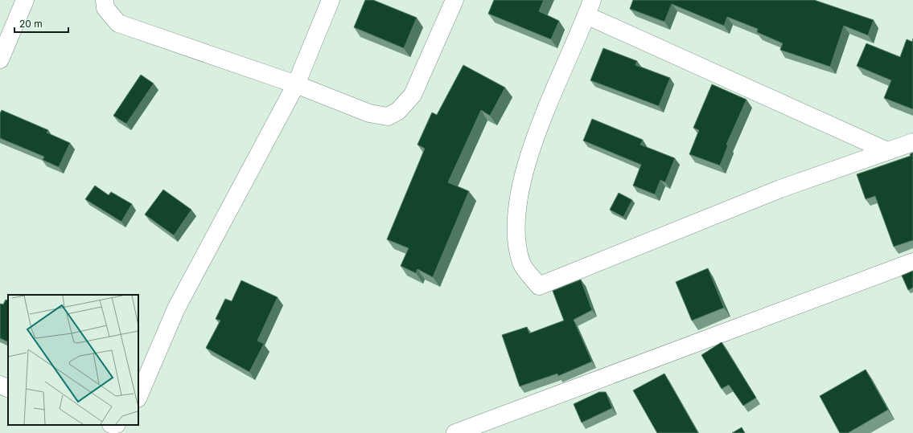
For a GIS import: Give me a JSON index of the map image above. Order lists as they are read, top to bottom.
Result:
{
  "scale_bar": "20 m"
}
